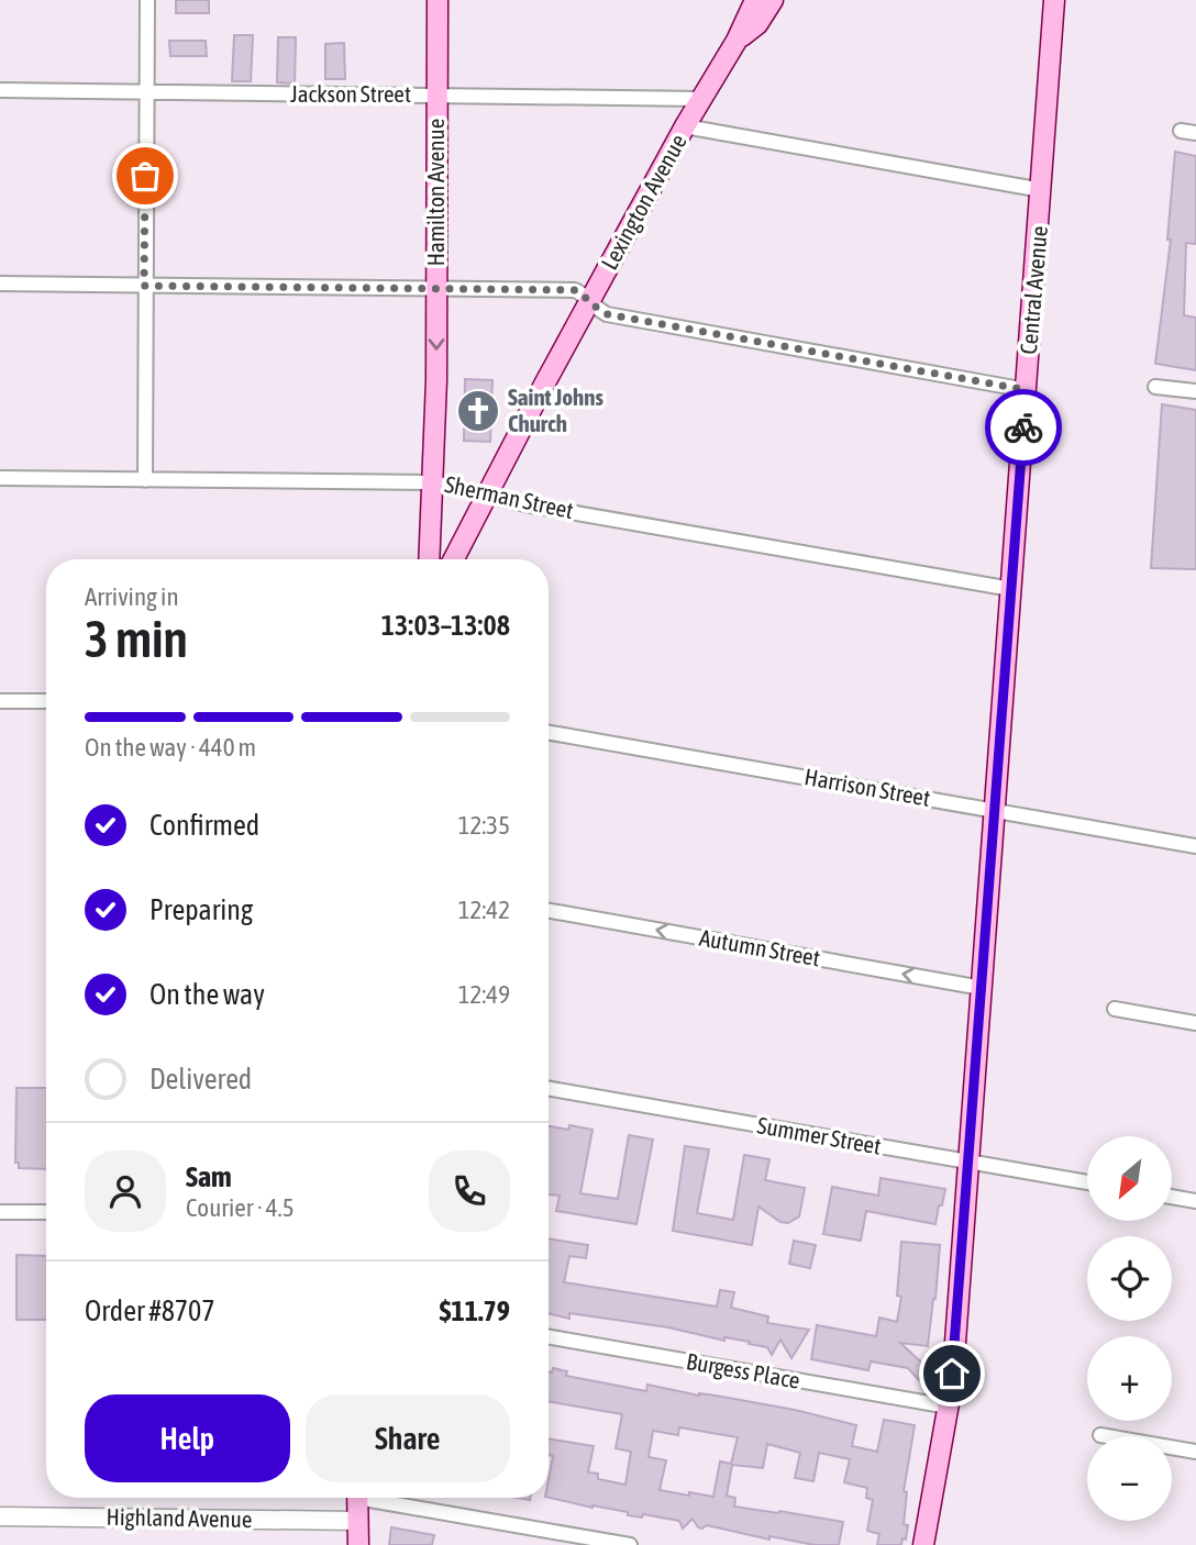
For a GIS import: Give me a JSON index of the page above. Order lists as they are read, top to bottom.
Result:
{
  "streets": {
    "main road": ["Hamilton Avenue", "Lexington Avenue", "Central Avenue"],
    "street": [
      "Jackson Street",
      "Sherman Street",
      "Harrison Street",
      "Autumn Street",
      "Summer Street",
      "Burgess Place",
      "Highland Avenue"
    ]
  },
  "crossings": [
    ["Jackson Street", "Hamilton Avenue"],
    ["Jackson Street", "Lexington Avenue"],
    ["Hamilton Avenue", "Sherman Street"],
    ["Lexington Avenue", "Sherman Street"],
    ["Central Avenue", "Sherman Street"],
    ["Central Avenue", "Harrison Street"],
    ["Central Avenue", "Autumn Street"],
    ["Central Avenue", "Summer Street"],
    ["Central Avenue", "Burgess Place"]
  ],
  "one_way": ["Autumn Street"],
  "places": {
    "church": ["Saint Johns Church"]
  },
  "north": "bottom left",
  "page": {
    "heading": ["3 min", "Arriving in", "13:03–13:08"],
    "panel": [
      "Sam",
      "Courier · 4.5",
      "Order #8707",
      "$11.79"
    ],
    "bar": "On the way · 440 m",
    "list": [
      ["Confirmed", "12:35"],
      ["Preparing", "12:42"],
      ["On the way", "12:49"],
      "Delivered"
    ],
    "map_buttons": ["+", "−"],
    "buttons": ["Help", "Share"]
  }
}
